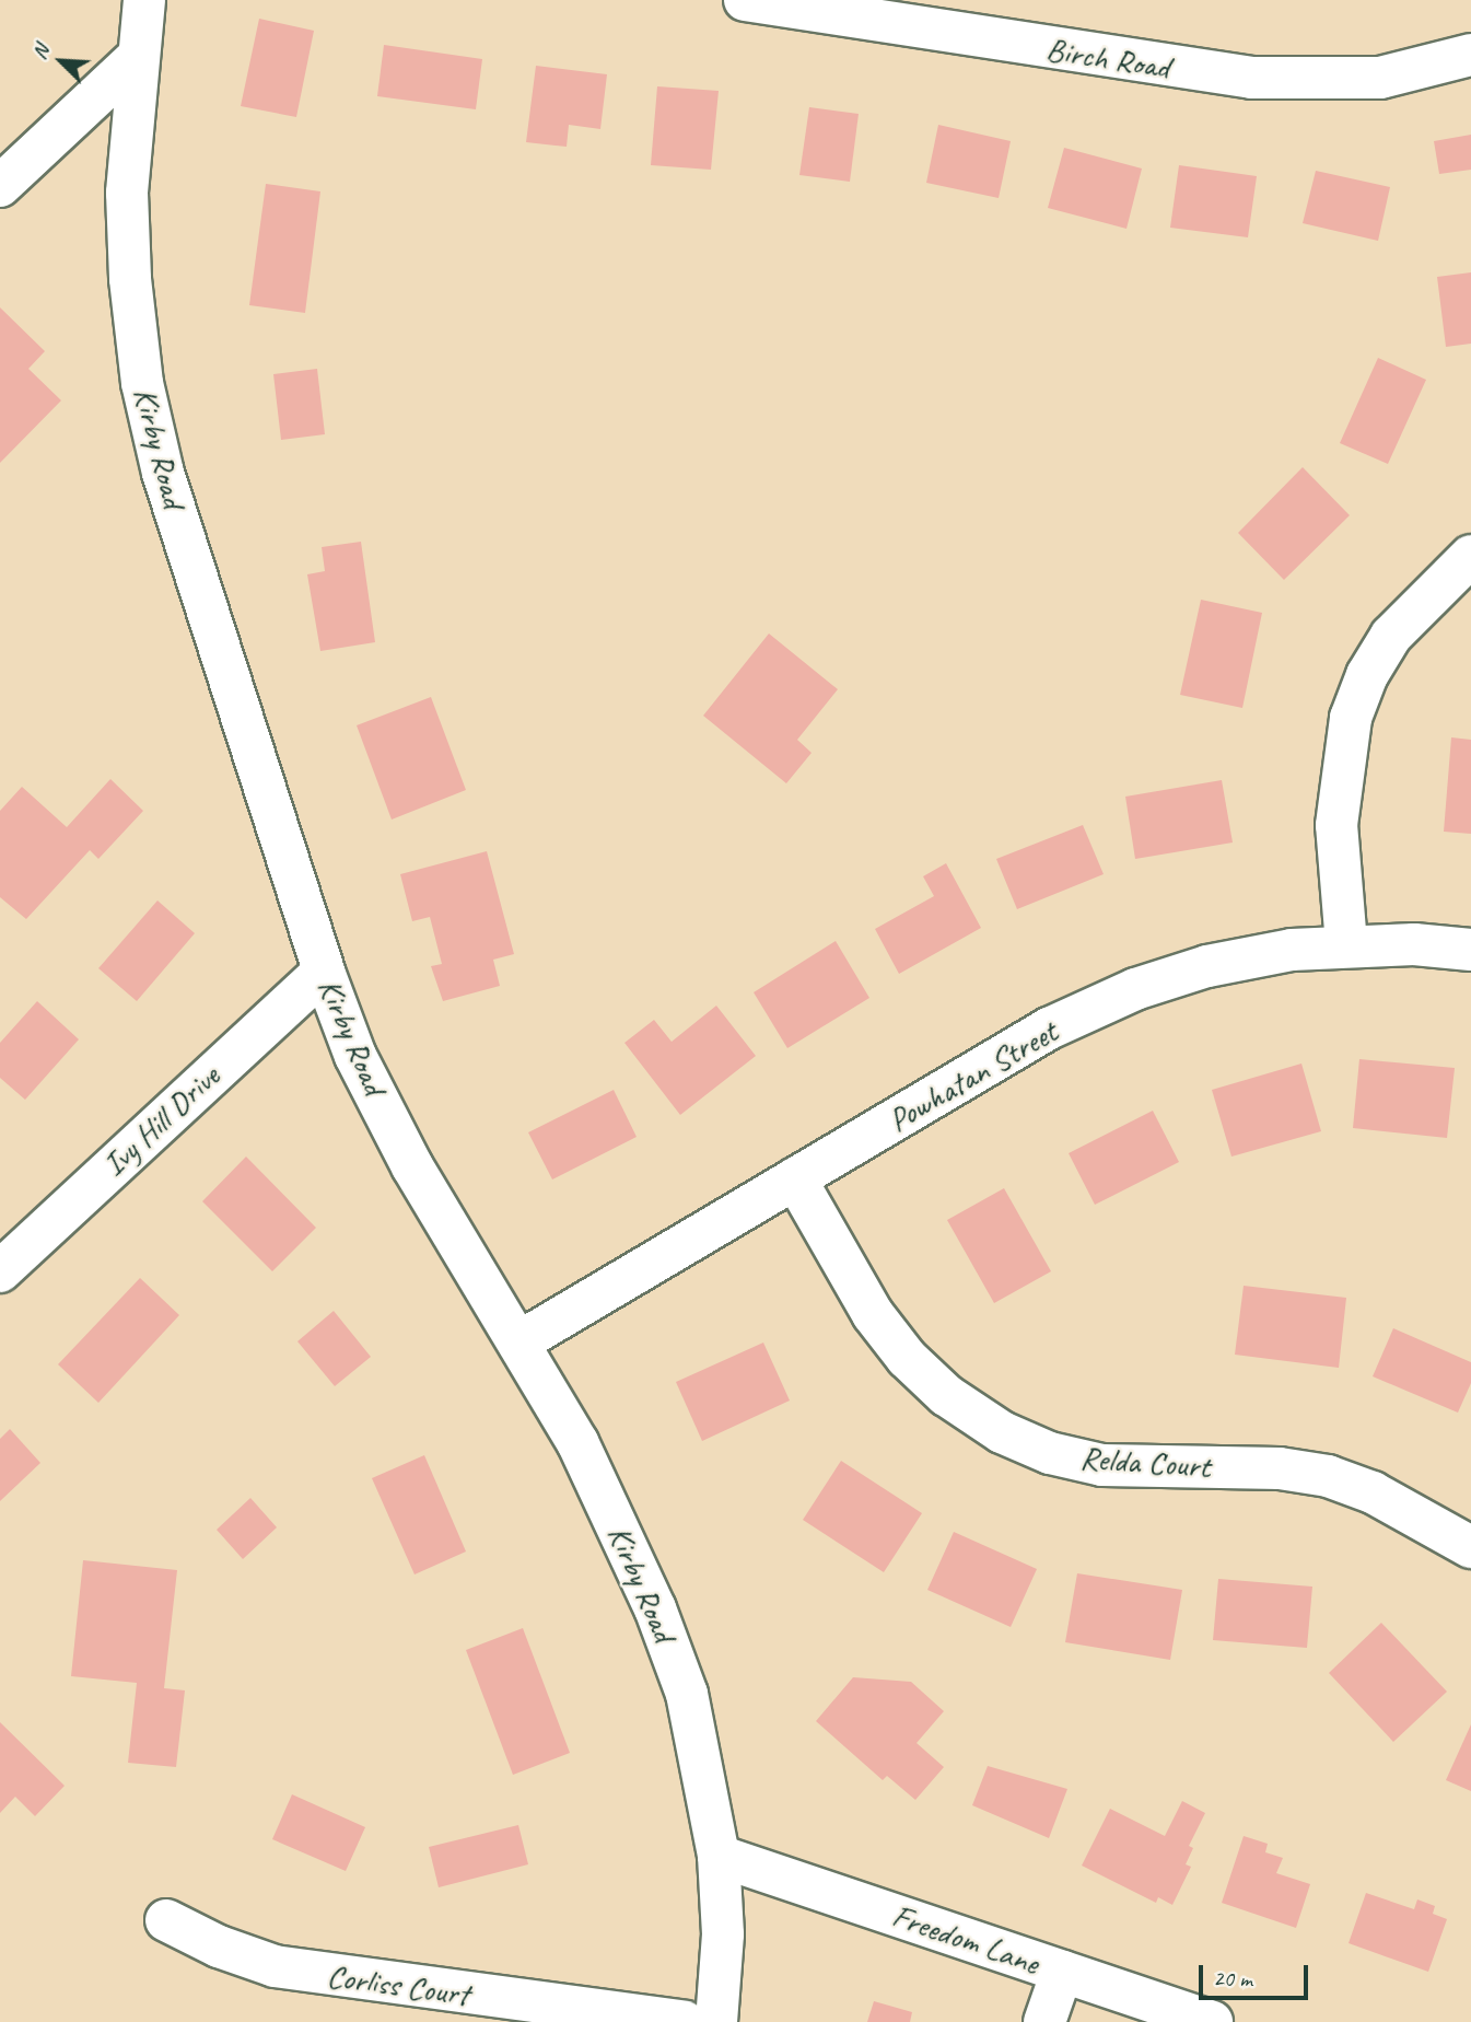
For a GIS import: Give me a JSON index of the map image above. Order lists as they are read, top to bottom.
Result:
{
  "streets": {
    "street": [
      "Birch Road",
      "Kirby Road",
      "Powhatan Street",
      "Ivy Hill Drive",
      "Relda Court",
      "Freedom Lane",
      "Corliss Court"
    ]
  },
  "crossings": [
    ["Kirby Road", "Powhatan Street"],
    ["Kirby Road", "Ivy Hill Drive"],
    ["Kirby Road", "Freedom Lane"],
    ["Powhatan Street", "Relda Court"]
  ],
  "scale_bar": "20 m",
  "north": "top left"
}
